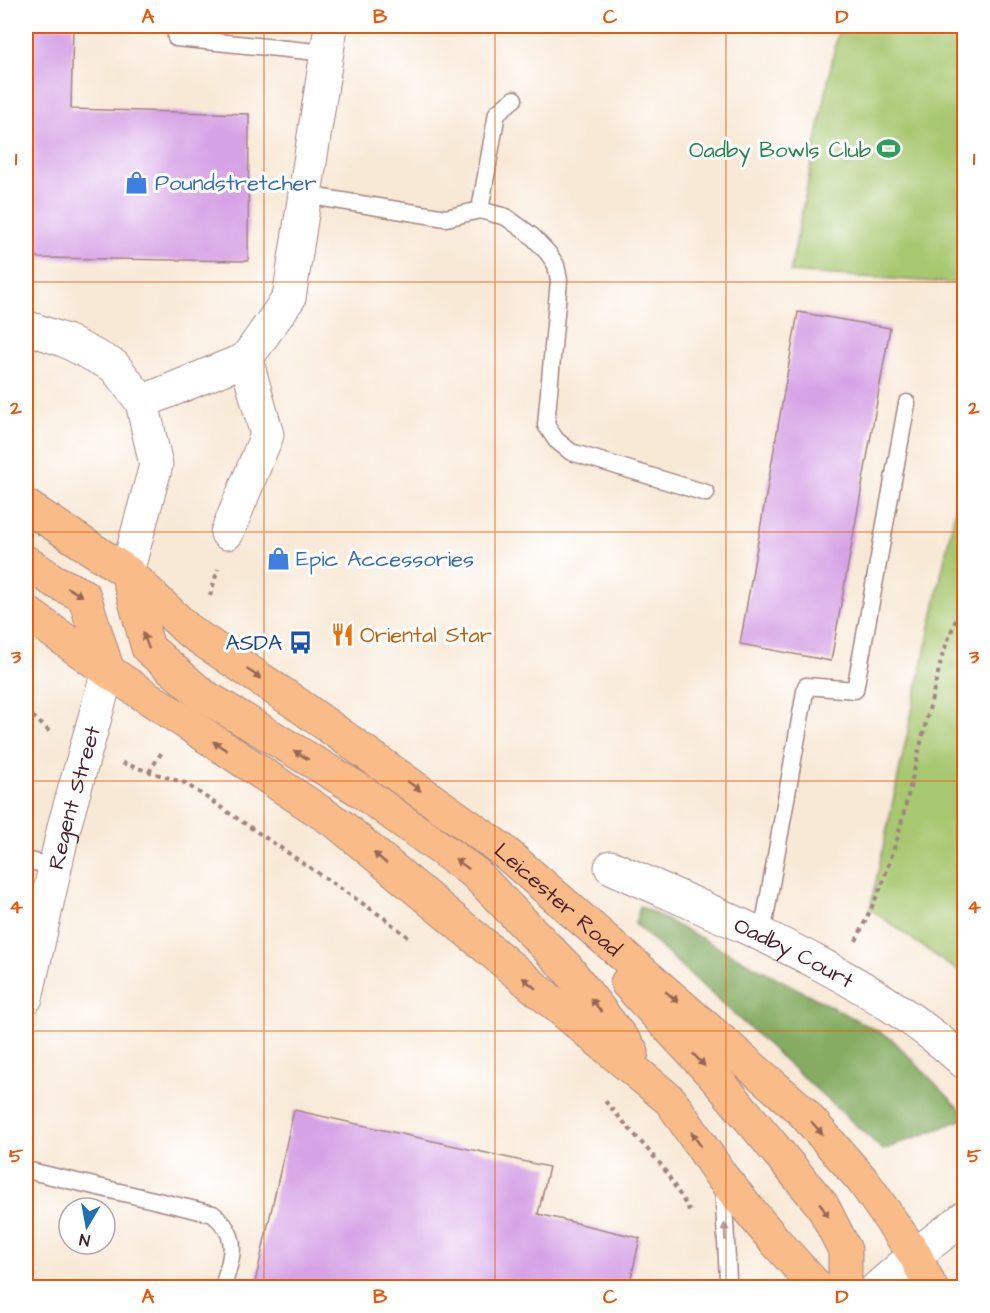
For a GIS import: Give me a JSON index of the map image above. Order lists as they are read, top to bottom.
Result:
{
  "streets": {
    "highway": ["Leicester Road"],
    "street": ["Regent Street", "Oadby Court"]
  },
  "places": {
    "sports": ["Oadby Bowls Club"],
    "shop": ["Poundstretcher", "Epic Accessories"],
    "restaurant": ["Oriental Star"],
    "bus stop": ["ASDA"]
  },
  "north": "bottom",
  "grid": {
    "columns": [
      "A",
      "B",
      "C",
      "D"
    ],
    "rows": [
      "1",
      "2",
      "3",
      "4",
      "5"
    ]
  }
}
